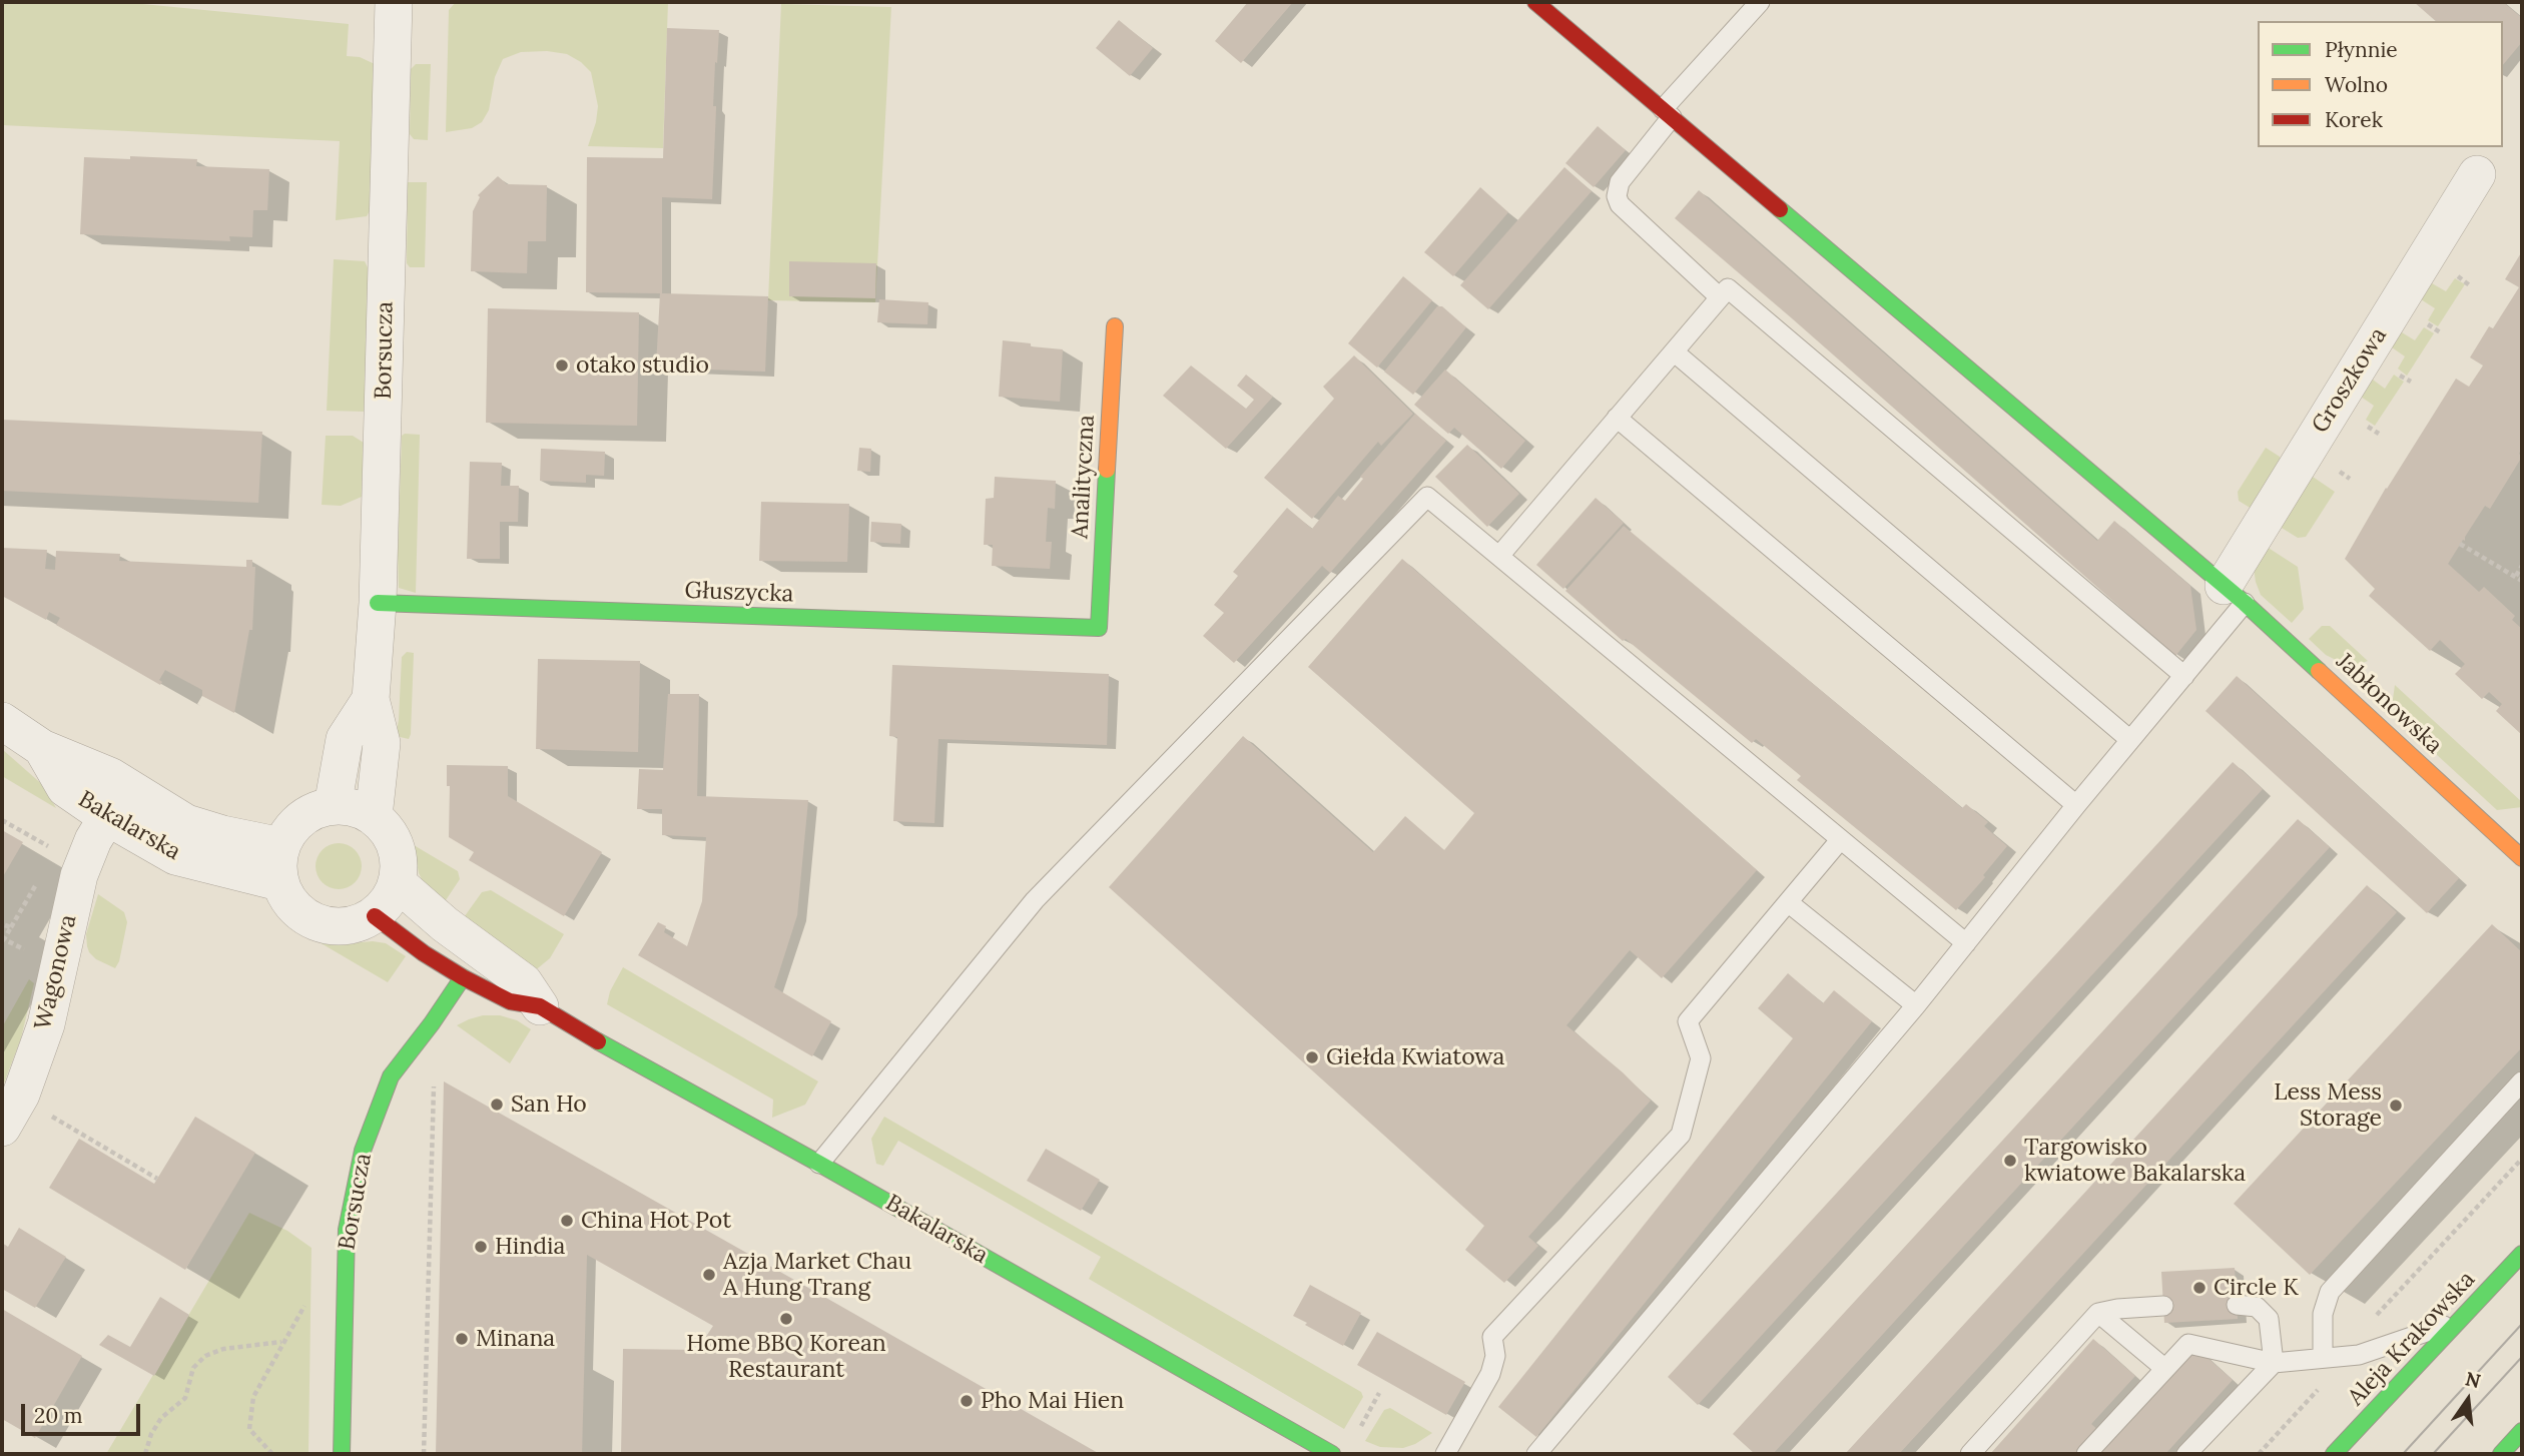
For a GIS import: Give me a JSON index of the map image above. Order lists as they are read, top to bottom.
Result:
{
  "streets": {
    "street": [
      "Borsucza",
      "Groszkowa",
      "Analityczna",
      "Głuszycka",
      "Jabłonowska",
      "Bakalarska",
      "Wagonowa",
      "Aleja Krakowska"
    ]
  },
  "crossings": [
    ["Borsucza", "Głuszycka"],
    ["Borsucza", "Bakalarska"],
    ["Groszkowa", "Jabłonowska"],
    ["Analityczna", "Głuszycka"],
    ["Bakalarska", "Wagonowa"]
  ],
  "places": [
    "otako studio",
    "Giełda Kwiatowa",
    "San Ho",
    "Less Mess Storage",
    "Targowisko kwiatowe Bakalarska",
    "China Hot Pot",
    "Hindia",
    "Azja Market Chau A Hung Trang",
    "Circle K",
    "Home BBQ Korean Restaurant",
    "Minana",
    "Pho Mai Hien"
  ],
  "legend": ["Płynnie", "Wolno", "Korek"],
  "scale_bar": "20 m",
  "north": "top"
}
